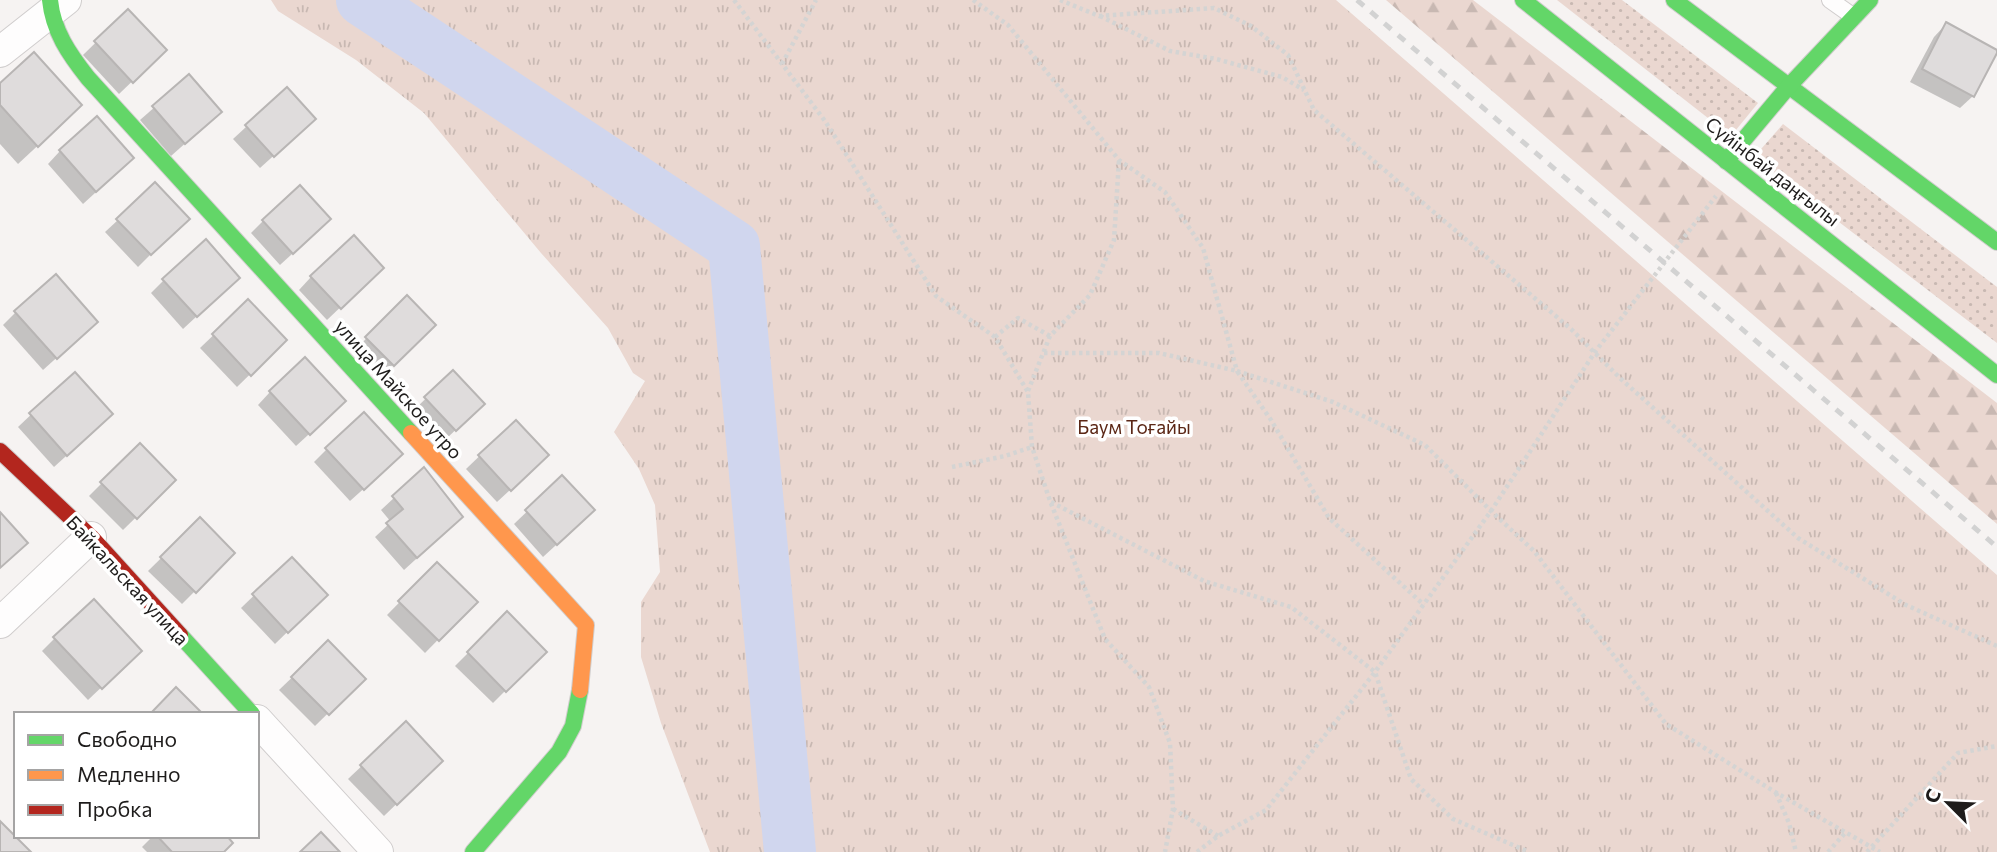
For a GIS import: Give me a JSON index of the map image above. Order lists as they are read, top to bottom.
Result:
{
  "streets": {
    "street": ["Сүйінбай даңғылы", "улица Майское утро", "Байкальская улица"]
  },
  "parks": ["Баум Тоғайы"],
  "legend": ["Свободно", "Медленно", "Пробка"],
  "north": "top left"
}
